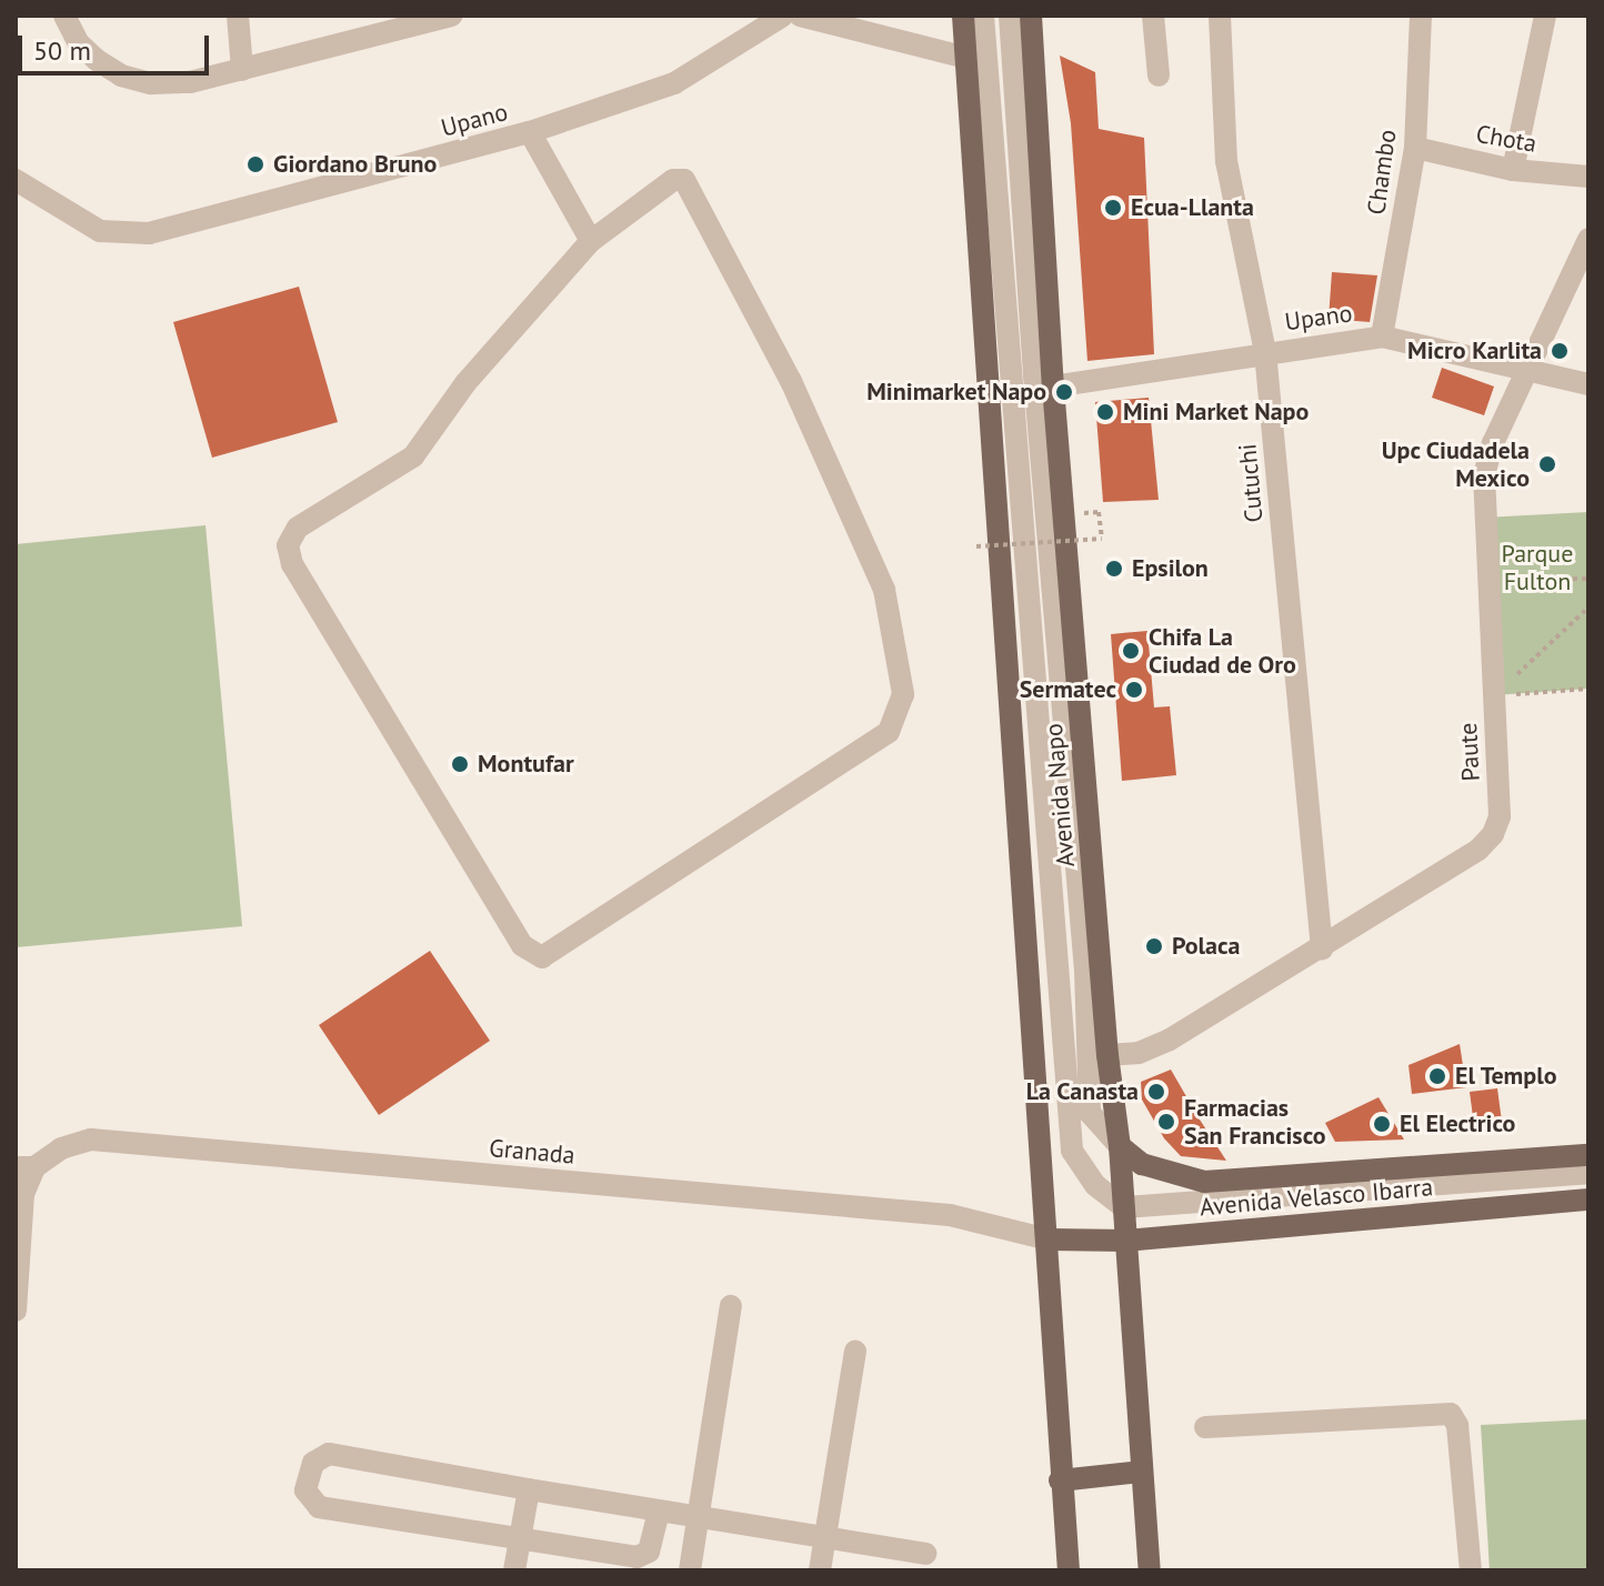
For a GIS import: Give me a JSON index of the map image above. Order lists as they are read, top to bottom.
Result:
{
  "streets": {
    "main road": ["Avenida Napo", "Avenida Velasco Ibarra"],
    "street": [
      "Upano",
      "Chota",
      "Chambo",
      "Cutuchi",
      "Paute",
      "Granada"
    ]
  },
  "crossings": [
    ["Upano", "Chambo"],
    ["Upano", "Cutuchi"],
    ["Upano", "Paute"],
    ["Upano", "Avenida Napo"],
    ["Chota", "Chambo"],
    ["Cutuchi", "Paute"],
    ["Paute", "Avenida Napo"],
    ["Avenida Napo", "Granada"],
    ["Avenida Napo", "Avenida Velasco Ibarra"],
    ["Granada", "Avenida Velasco Ibarra"]
  ],
  "parks": ["Parque Fulton"],
  "places": [
    "Giordano Bruno",
    "Ecua-Llanta",
    "Micro Karlita",
    "Minimarket Napo",
    "Mini Market Napo",
    "Upc Ciudadela Mexico",
    "Epsilon",
    "Chifa La Ciudad de Oro",
    "Sermatec",
    "Montufar",
    "Polaca",
    "El Templo",
    "La Canasta",
    "Farmacias San Francisco",
    "El Electrico"
  ],
  "scale_bar": "50 m"
}
